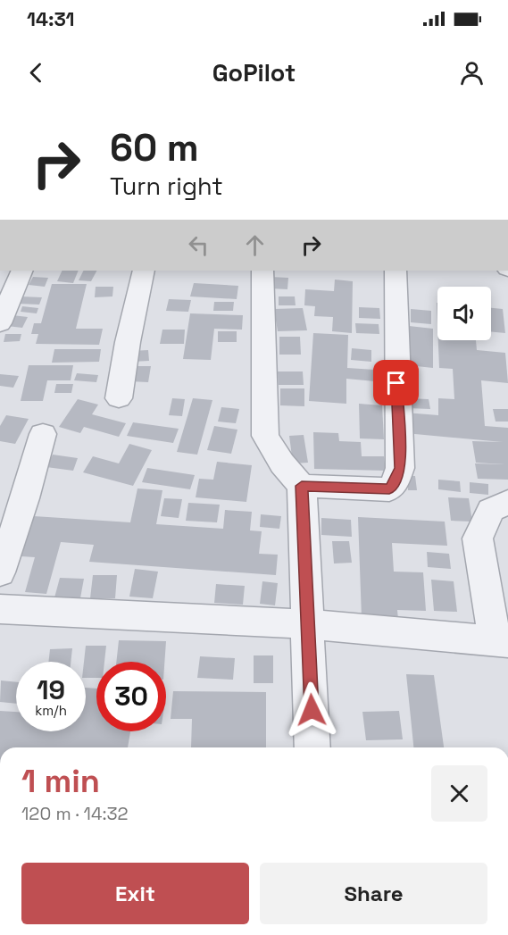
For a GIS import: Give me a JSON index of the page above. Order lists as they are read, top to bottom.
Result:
{
  "page": {
    "status": "14:31",
    "header": "GoPilot",
    "turn": ["60 m", "Turn right"],
    "speed": "19 km/h",
    "limit": "30",
    "heading": ["1 min", "120 m · 14:32"],
    "buttons": ["Exit", "Share"]
  }
}
